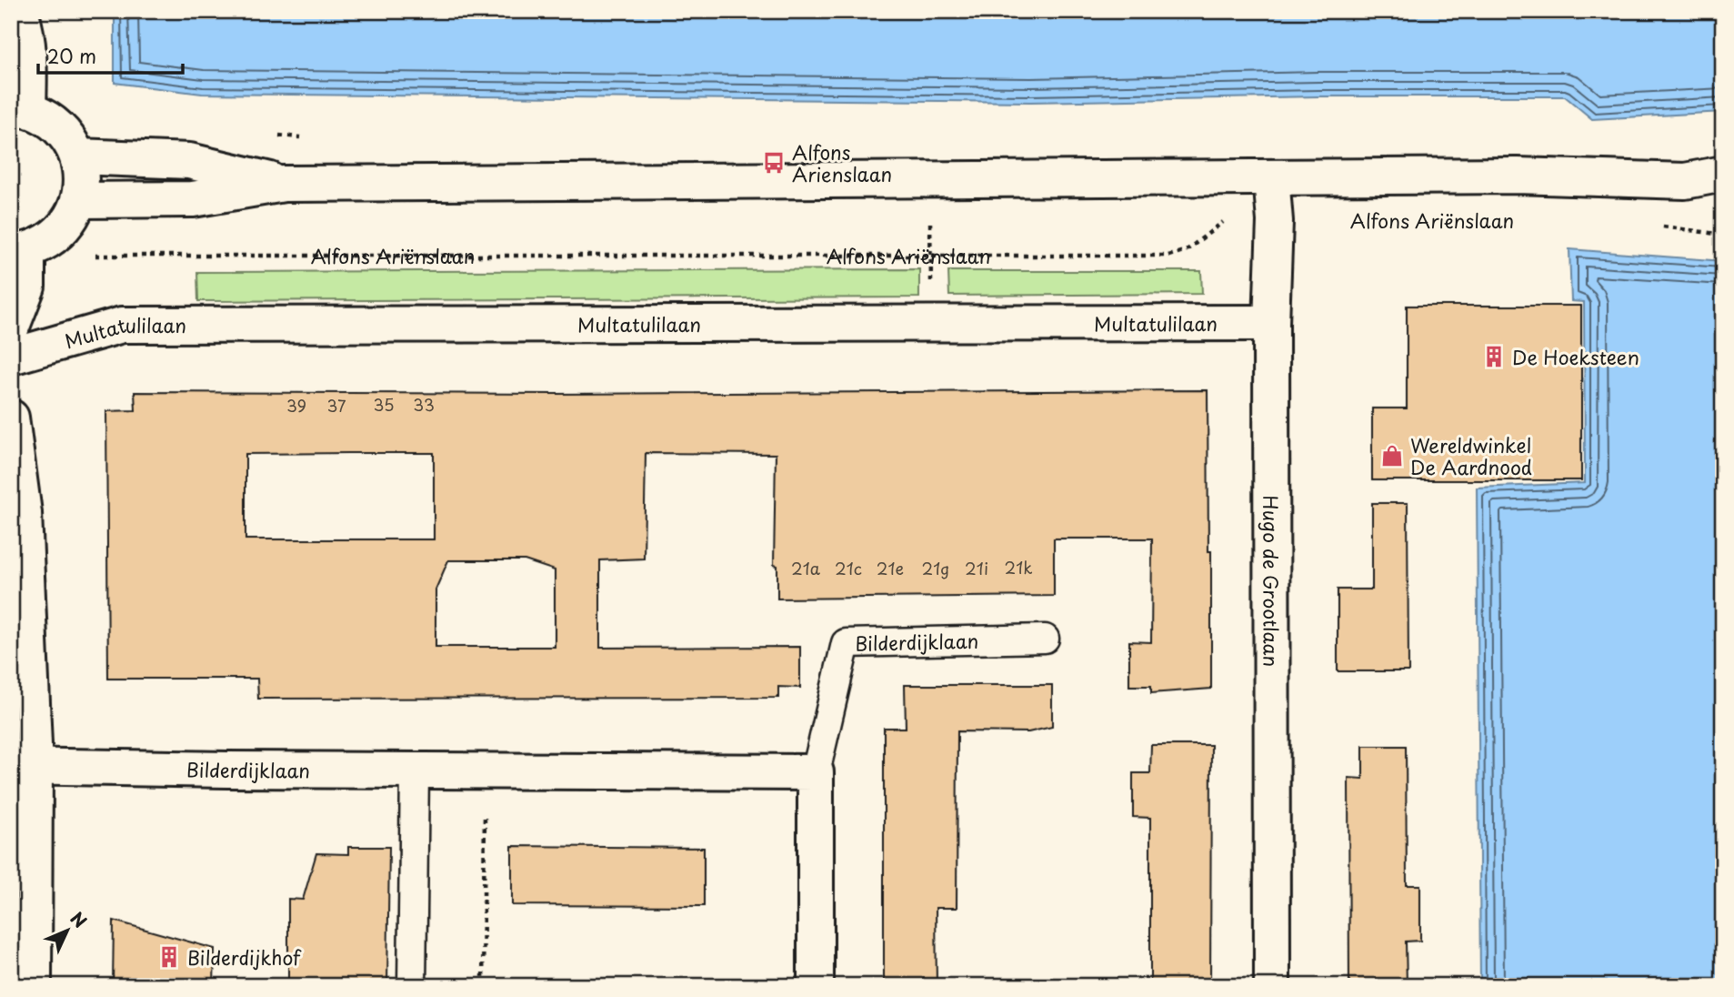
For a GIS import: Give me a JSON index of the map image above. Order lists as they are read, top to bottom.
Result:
{
  "streets": {
    "street": ["Multatulilaan", "Hugo de Grootlaan", "Bilderdijklaan"],
    "path": ["Alfons Ariënslaan"]
  },
  "crossings": [
    ["Alfons Ariënslaan", "Hugo de Grootlaan"],
    ["Multatulilaan", "Hugo de Grootlaan"]
  ],
  "places": {
    "bus stop": ["Alfons Arienslaan"],
    "building": ["De Hoeksteen", "Bilderdijkhof"],
    "shop": ["Wereldwinkel De Aardnood"]
  },
  "house_numbers": [
    "35",
    "33",
    "39",
    "37",
    "21k",
    "21a",
    "21c",
    "21e",
    "21g",
    "21i"
  ],
  "scale_bar": "20 m",
  "north": "top right"
}
